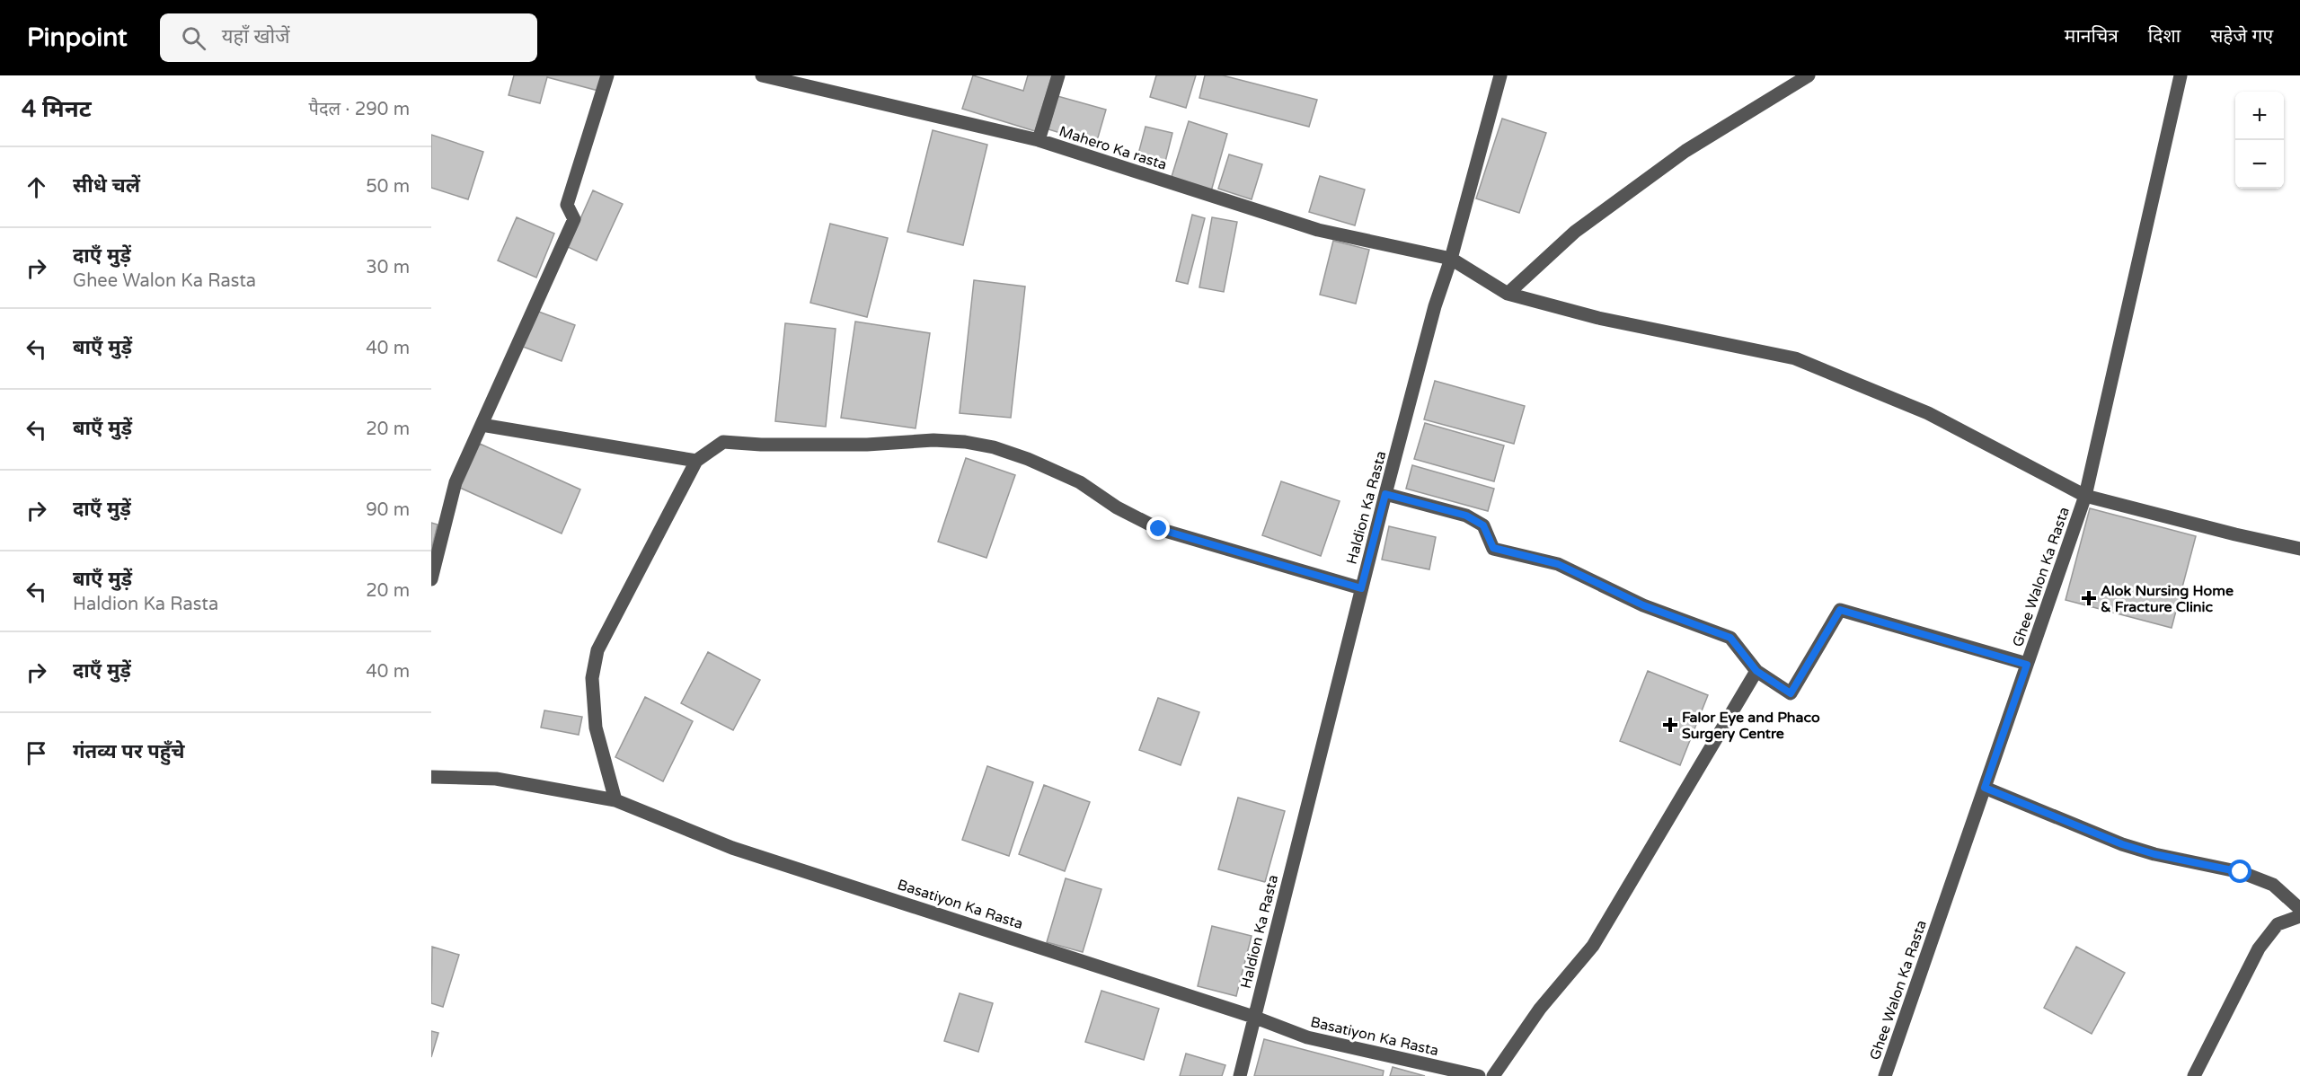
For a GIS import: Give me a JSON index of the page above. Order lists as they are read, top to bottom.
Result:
{
  "streets": {
    "street": [
      "Mahero Ka rasta",
      "Haldion Ka Rasta",
      "Ghee Walon Ka Rasta",
      "Basatiyon Ka Rasta"
    ]
  },
  "crossings": [
    ["Mahero Ka rasta", "Haldion Ka Rasta"],
    ["Mahero Ka rasta", "Ghee Walon Ka Rasta"],
    ["Haldion Ka Rasta", "Basatiyon Ka Rasta"]
  ],
  "places": {
    "health": ["Alok Nursing Home & Fracture Clinic", "Falor Eye and Phaco Surgery Centre"]
  },
  "page": {
    "header": "Pinpoint",
    "search": "यहाँ खोजें",
    "nav": ["मानचित्र", "दिशा", "सहेजे गए"],
    "heading": ["4 मिनट", "पैदल · 290 m"],
    "map_buttons": ["+", "−"],
    "list": [
      ["सीधे चलें", "50 m"],
      ["दाएँ मुड़ें", "Ghee Walon Ka Rasta", "30 m"],
      ["बाएँ मुड़ें", "40 m"],
      ["बाएँ मुड़ें", "20 m"],
      ["दाएँ मुड़ें", "90 m"],
      ["बाएँ मुड़ें", "Haldion Ka Rasta", "20 m"],
      ["दाएँ मुड़ें", "40 m"],
      "गंतव्य पर पहुँचे"
    ]
  }
}
